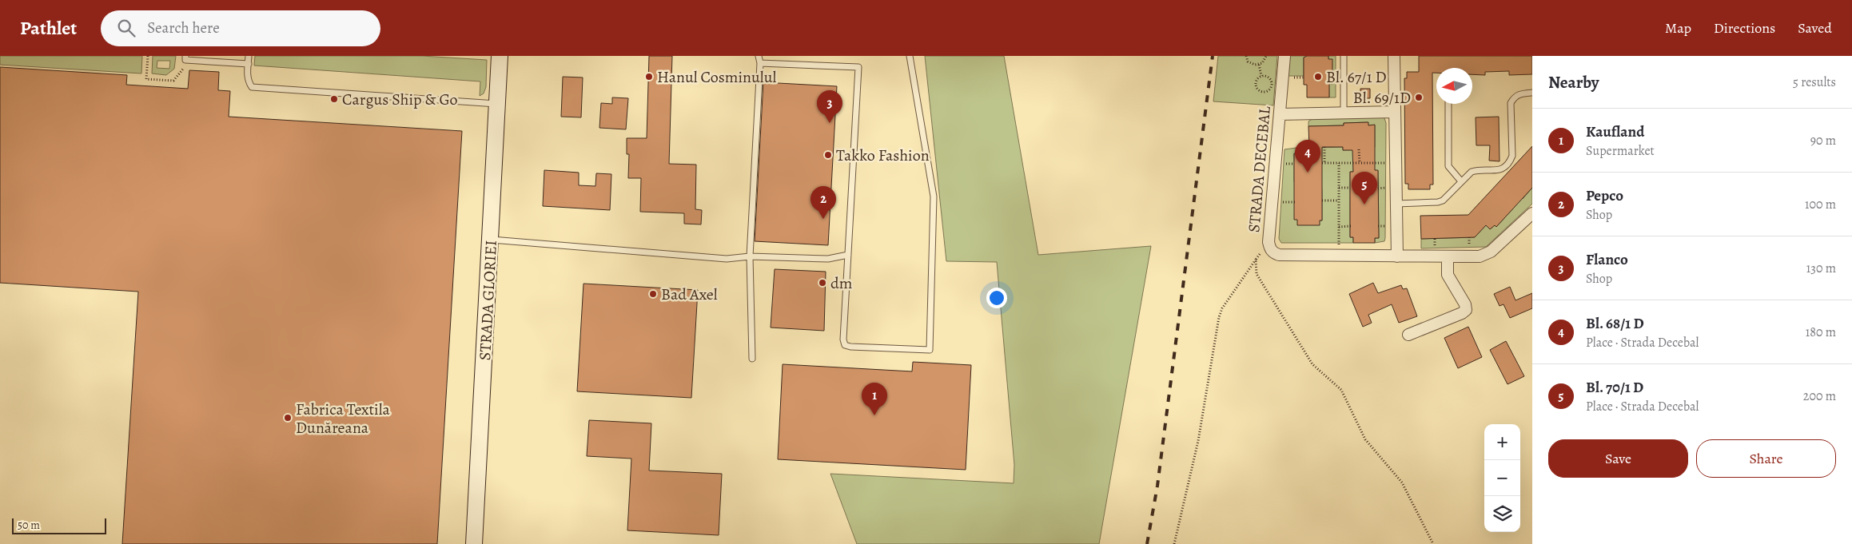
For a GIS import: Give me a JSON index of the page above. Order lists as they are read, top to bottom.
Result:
{
  "streets": {
    "main road": ["STRADA GLORIEI"],
    "street": ["STRADA DECEBAL"]
  },
  "places": [
    "Hanul Cosminulul",
    "Bl. 67/1 D",
    "Bl. 69/1D",
    "Cargus Ship & Go",
    "Takko Fashion",
    "dm",
    "Bad Axel",
    "Fabrica Textila Dunăreana"
  ],
  "scale_bar": "50 m",
  "north": "left",
  "page": {
    "header": "Pathlet",
    "search": "Search here",
    "nav": ["Map", "Directions", "Saved"],
    "heading": ["Nearby", "5 results"],
    "pins": [
      "3",
      "4",
      "5",
      "2",
      "1"
    ],
    "list": [
      {
        "mark": "1",
        "name": "Kaufland",
        "note": "Supermarket",
        "value": "90 m"
      },
      {
        "mark": "2",
        "name": "Pepco",
        "note": "Shop",
        "value": "100 m"
      },
      {
        "mark": "3",
        "name": "Flanco",
        "note": "Shop",
        "value": "130 m"
      },
      {
        "mark": "4",
        "name": "Bl. 68/1 D",
        "note": "Place · Strada Decebal",
        "value": "180 m"
      },
      {
        "mark": "5",
        "name": "Bl. 70/1 D",
        "note": "Place · Strada Decebal",
        "value": "200 m"
      }
    ],
    "map_buttons": ["+", "−"],
    "buttons": ["Save", "Share"],
    "scale": "50 m"
  }
}
